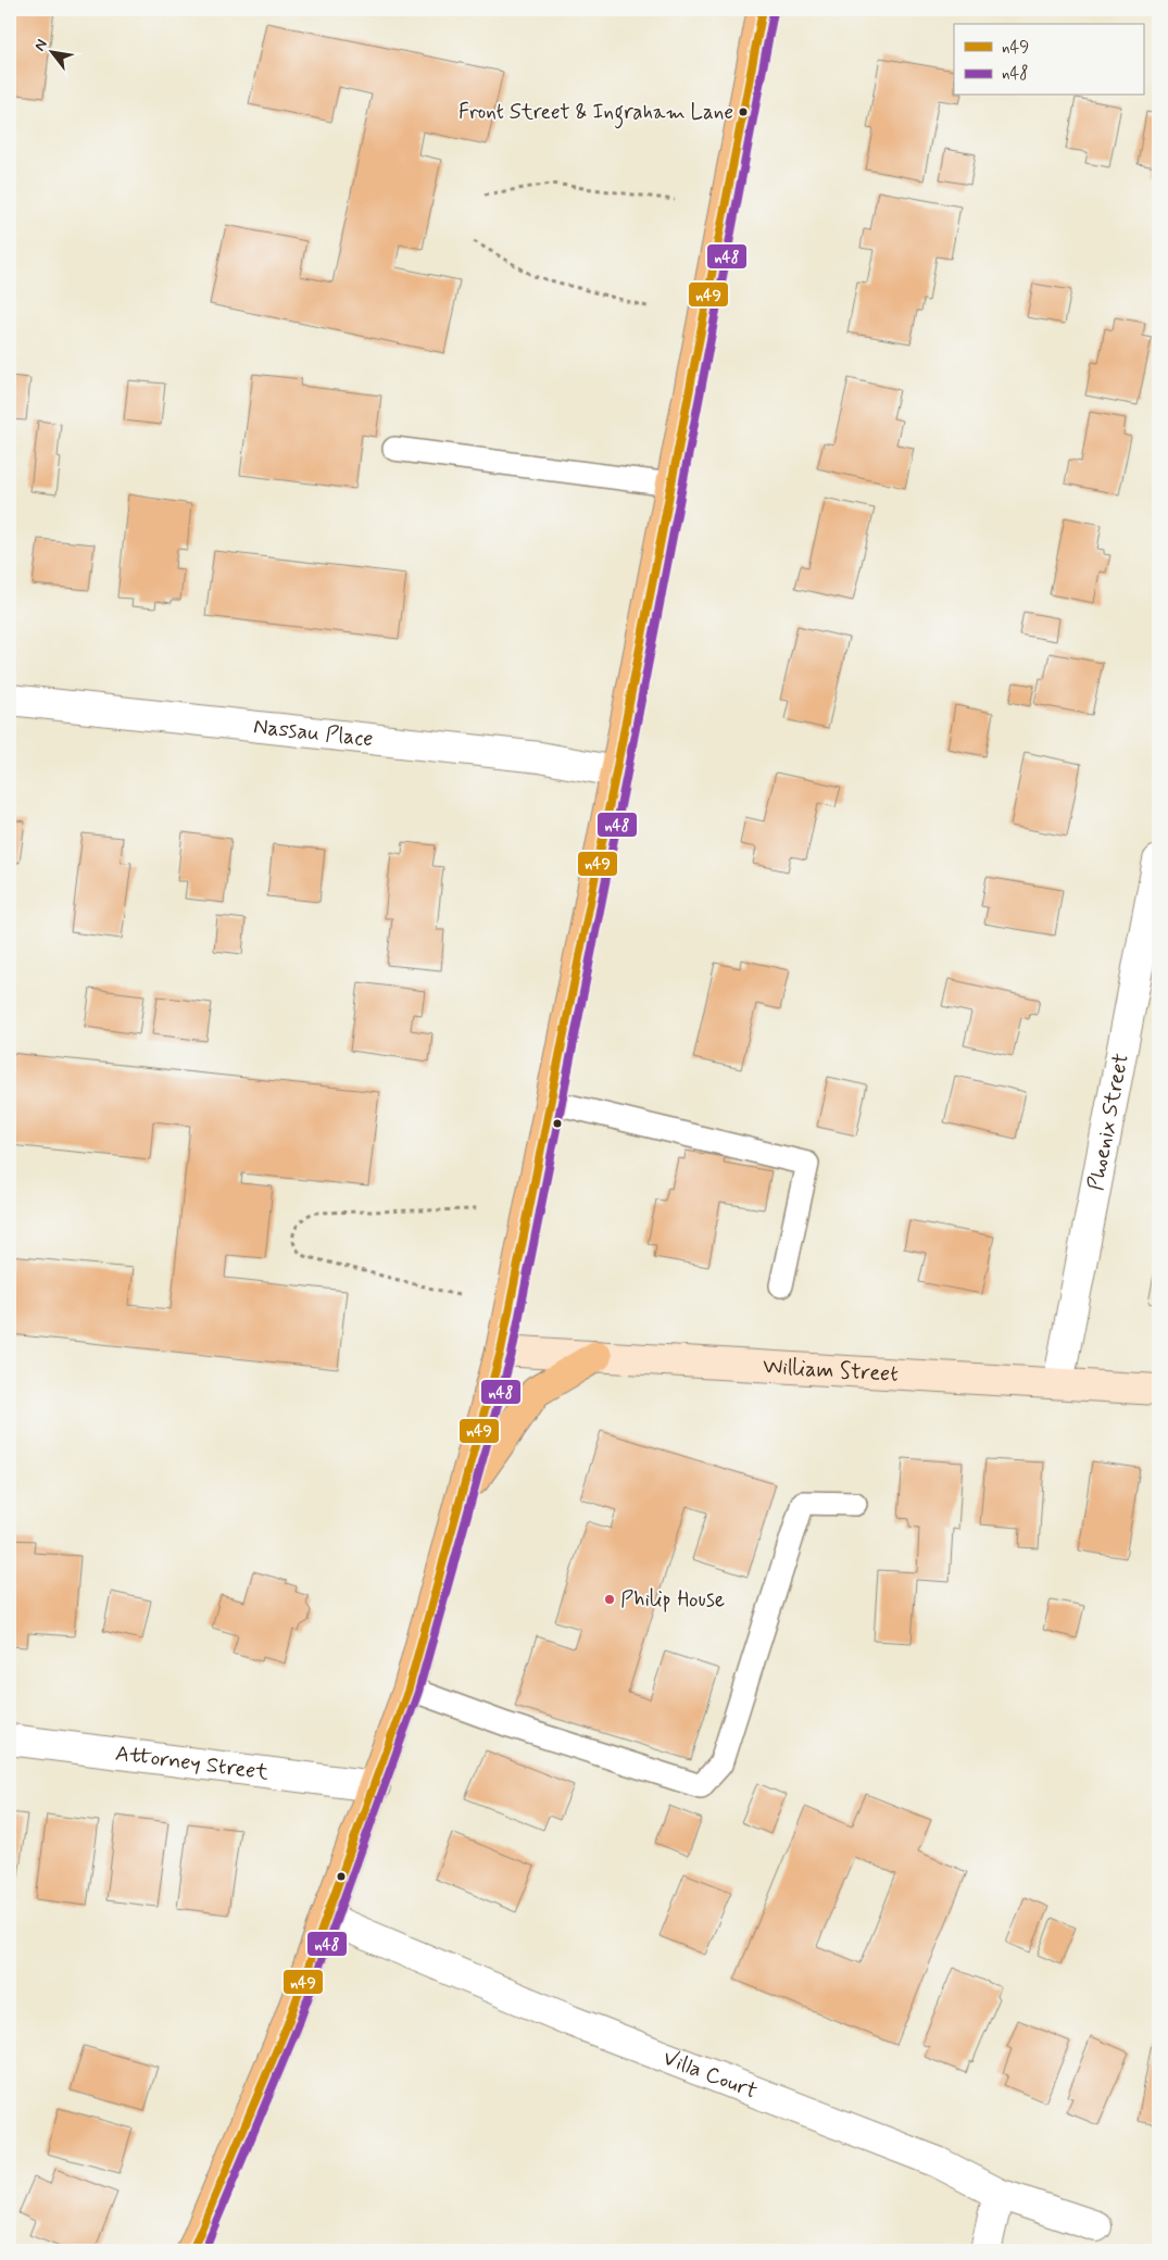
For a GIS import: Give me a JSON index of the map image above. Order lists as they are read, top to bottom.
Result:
{
  "streets": {
    "street": [
      "Nassau Place",
      "Phoenix Street",
      "William Street",
      "Attorney Street",
      "Villa Court"
    ]
  },
  "crossings": [
    ["Phoenix Street", "William Street"]
  ],
  "places": ["Front Street & Ingraham Lane", "Philip House"],
  "lines": ["transit line n49", "transit line n48"],
  "legend": ["n49", "n48"],
  "north": "top left"
}
